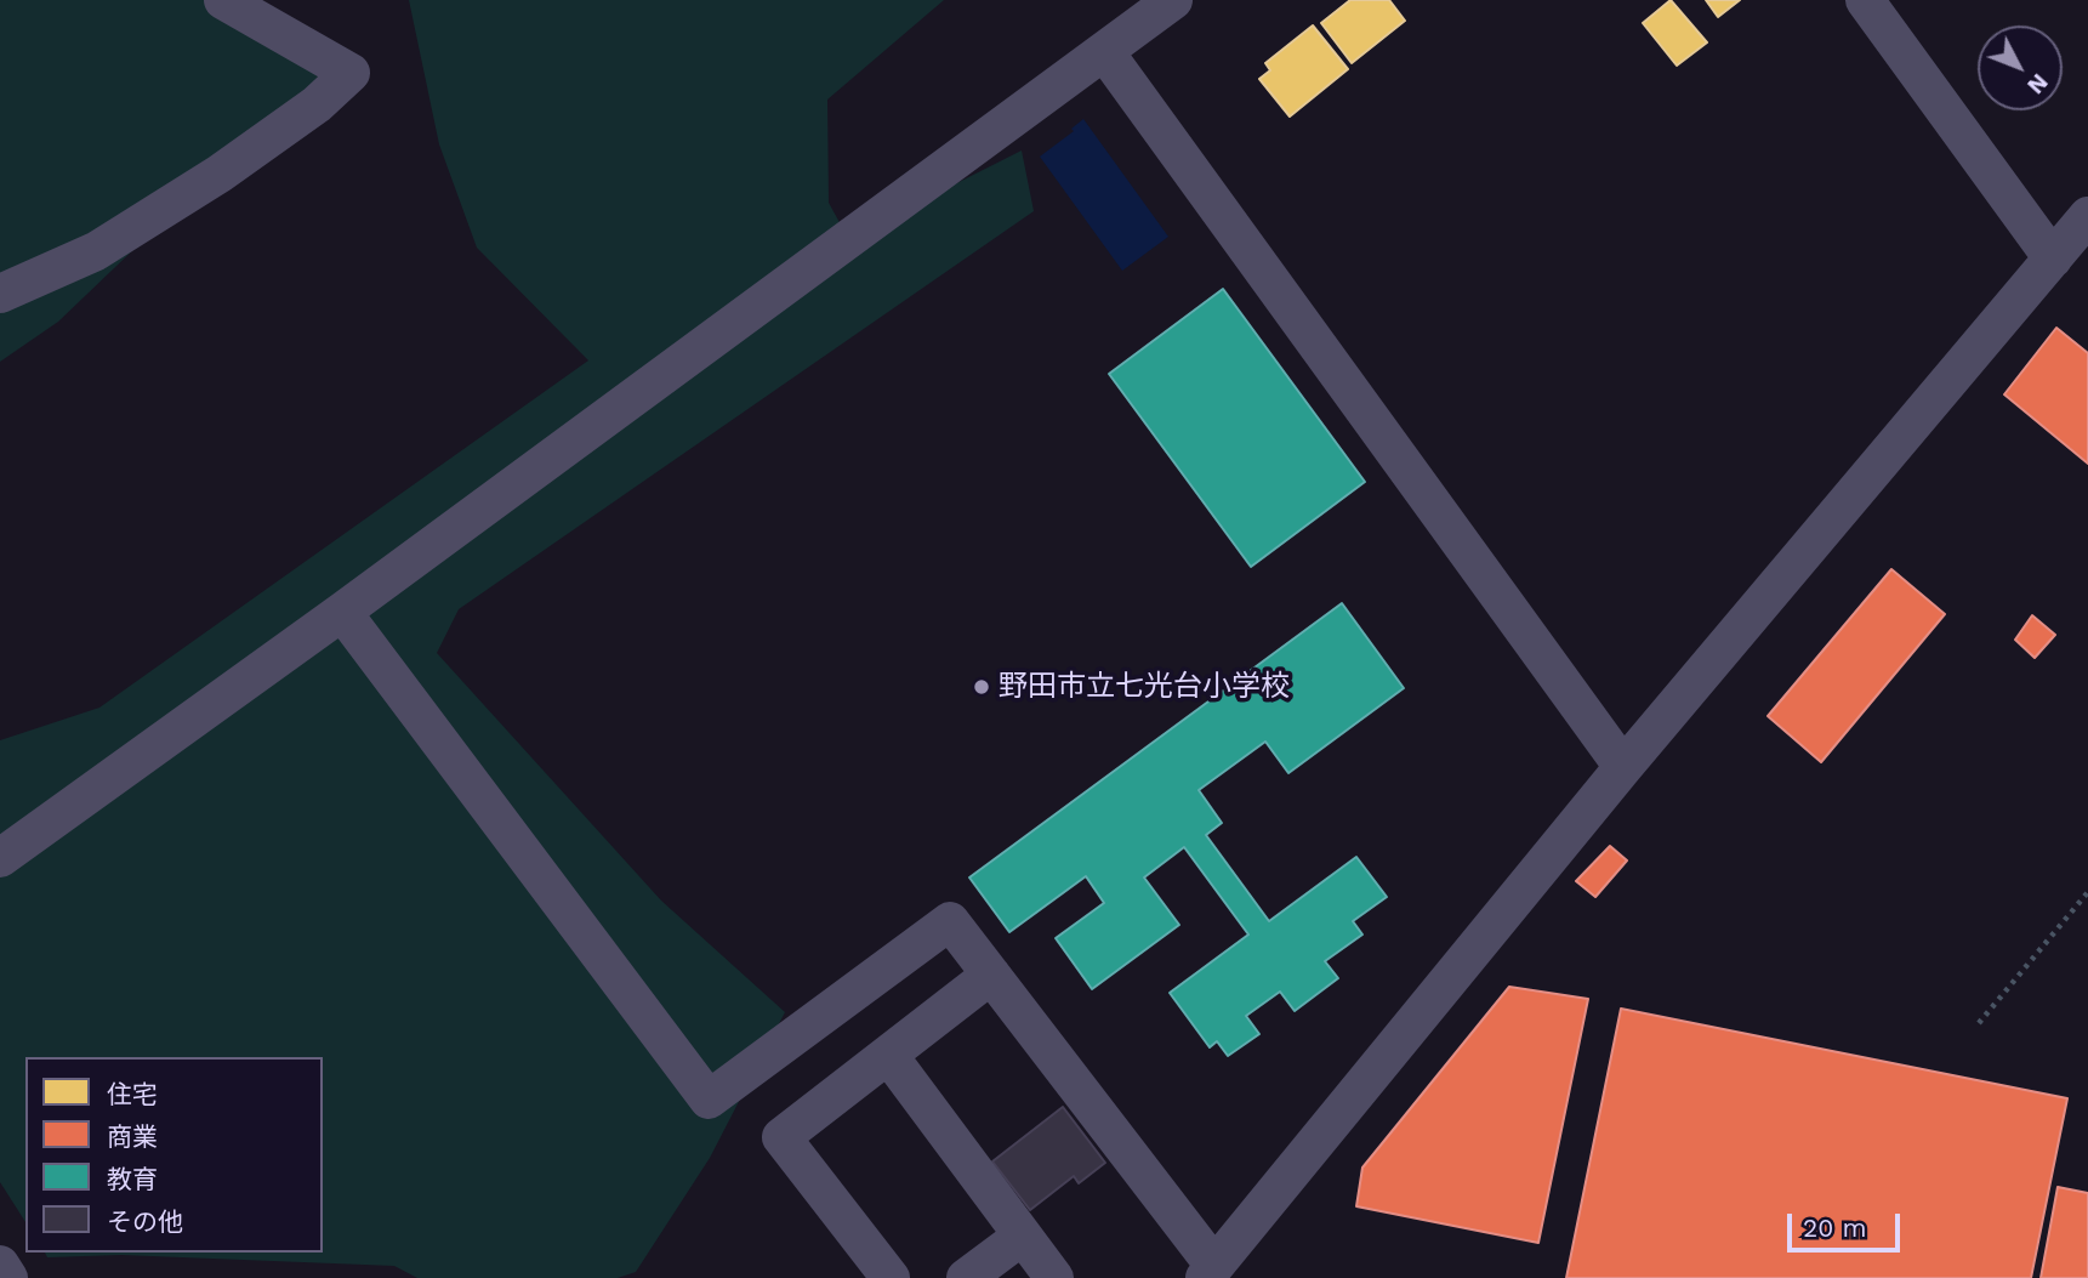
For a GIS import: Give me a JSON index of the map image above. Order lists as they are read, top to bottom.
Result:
{
  "places": ["野田市立七光台小学校"],
  "legend": [
    "住宅",
    "商業",
    "教育",
    "その他"
  ],
  "scale_bar": "20 m",
  "north": "bottom right"
}
